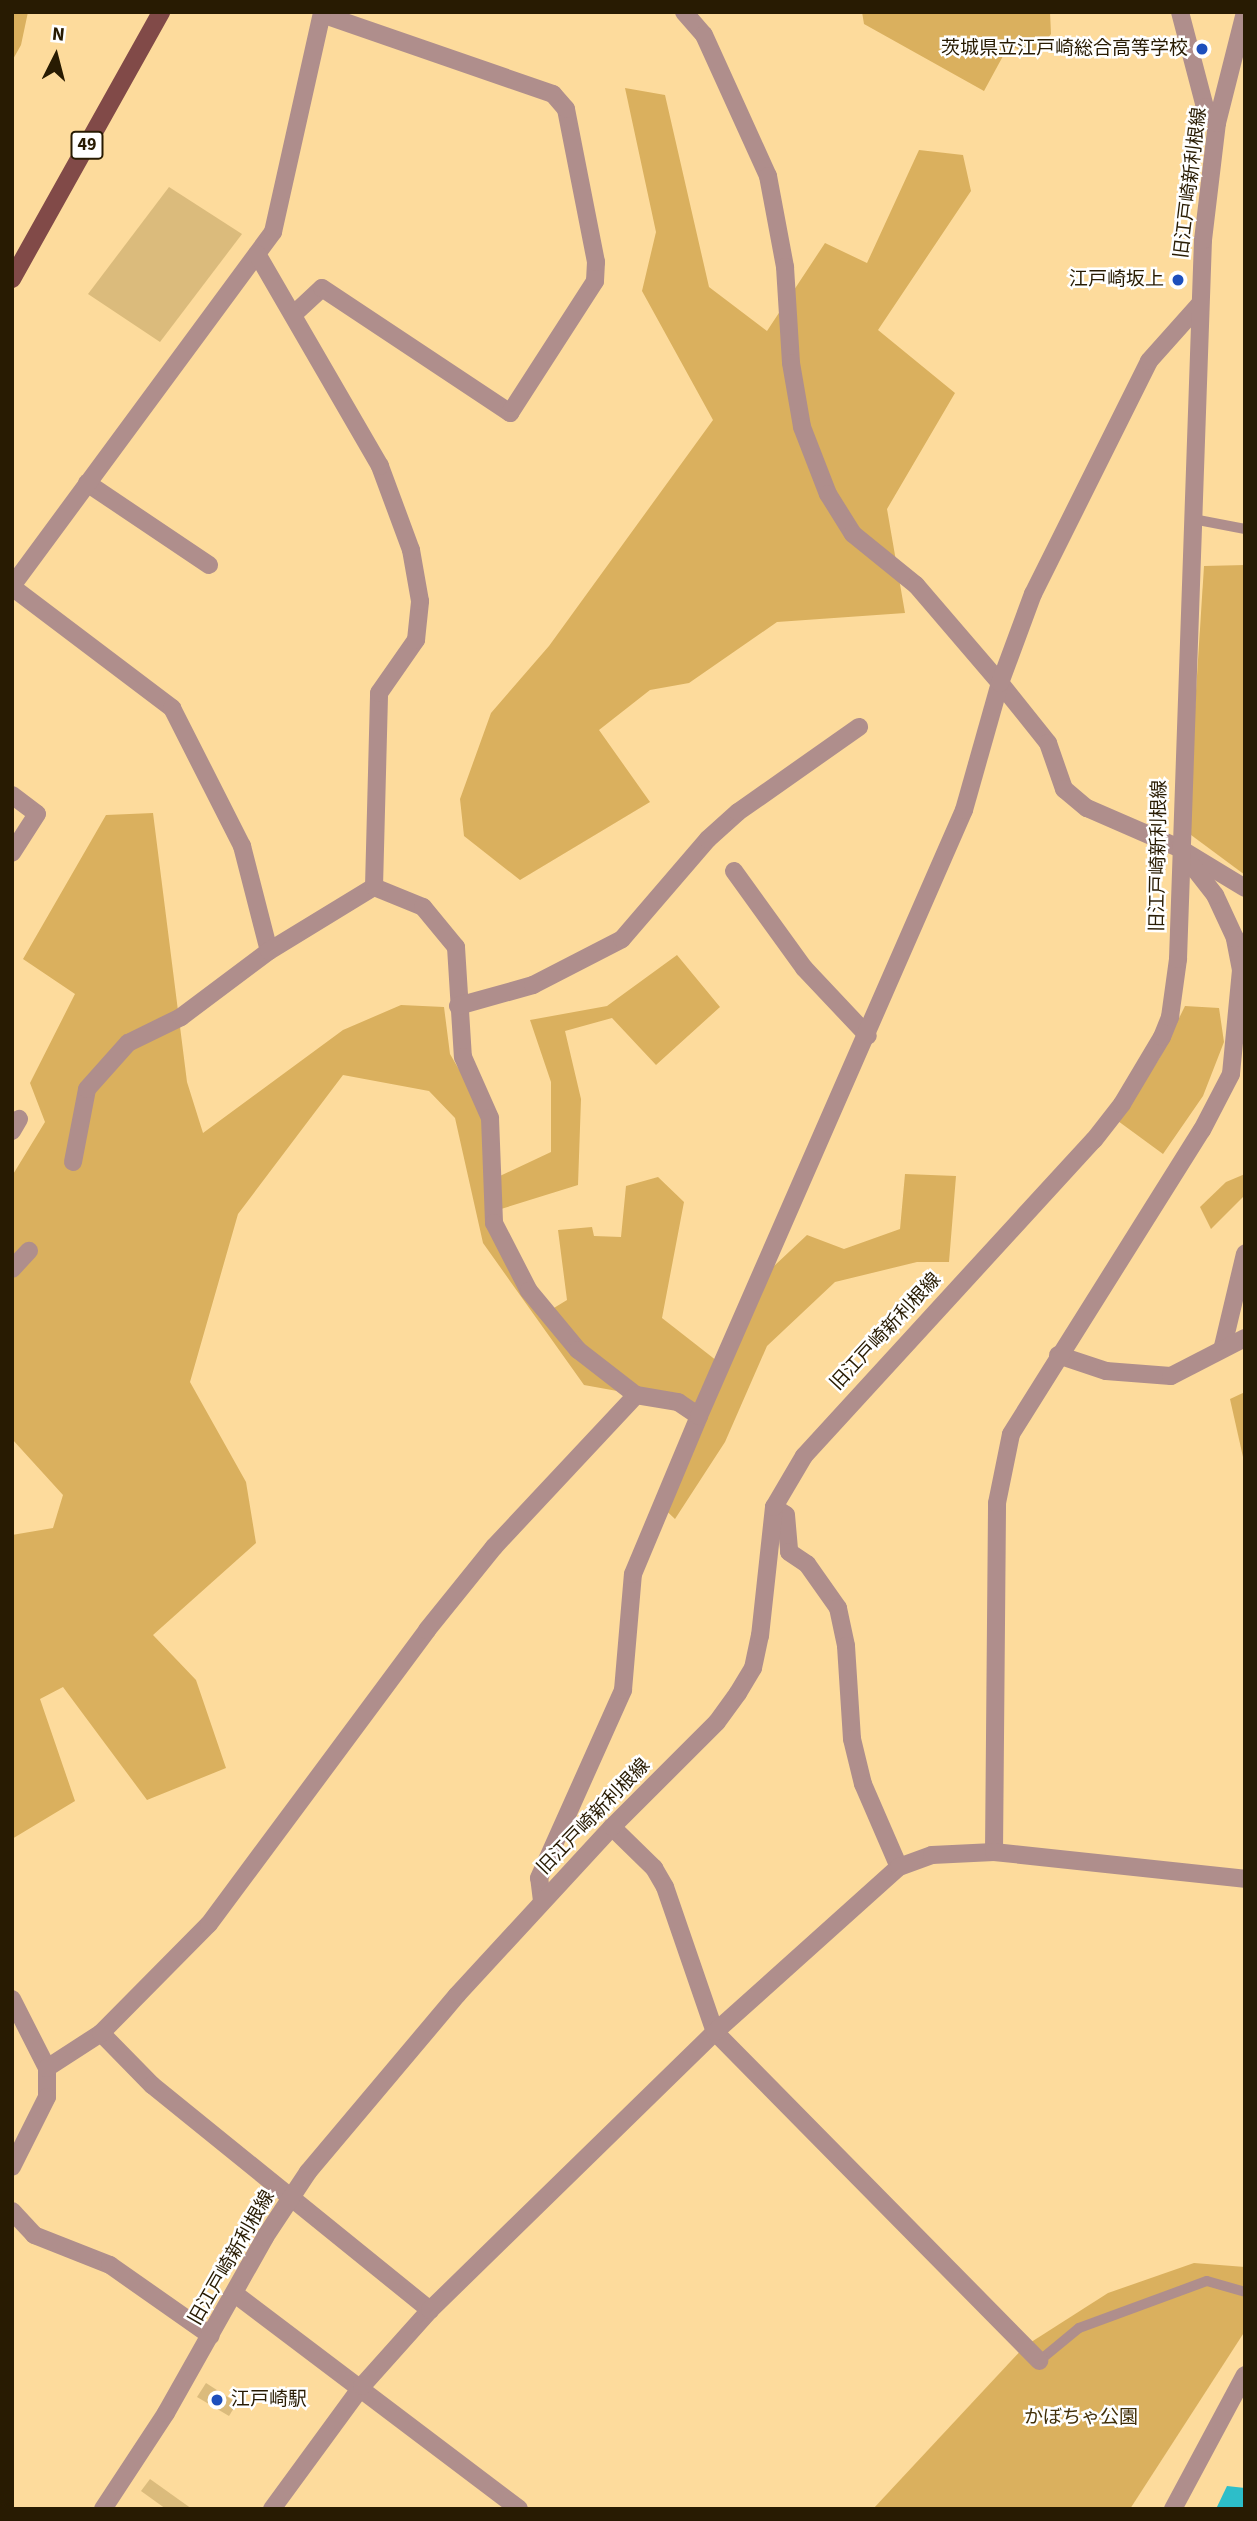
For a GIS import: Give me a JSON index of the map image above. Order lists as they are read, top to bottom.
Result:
{
  "streets": {
    "main road": ["49"],
    "street": ["旧江戸崎新利根線"]
  },
  "parks": ["かぼちゃ公園"],
  "places": ["茨城県立江戸崎総合高等学校", "江戸崎坂上", "江戸崎駅"],
  "north": "top"
}
